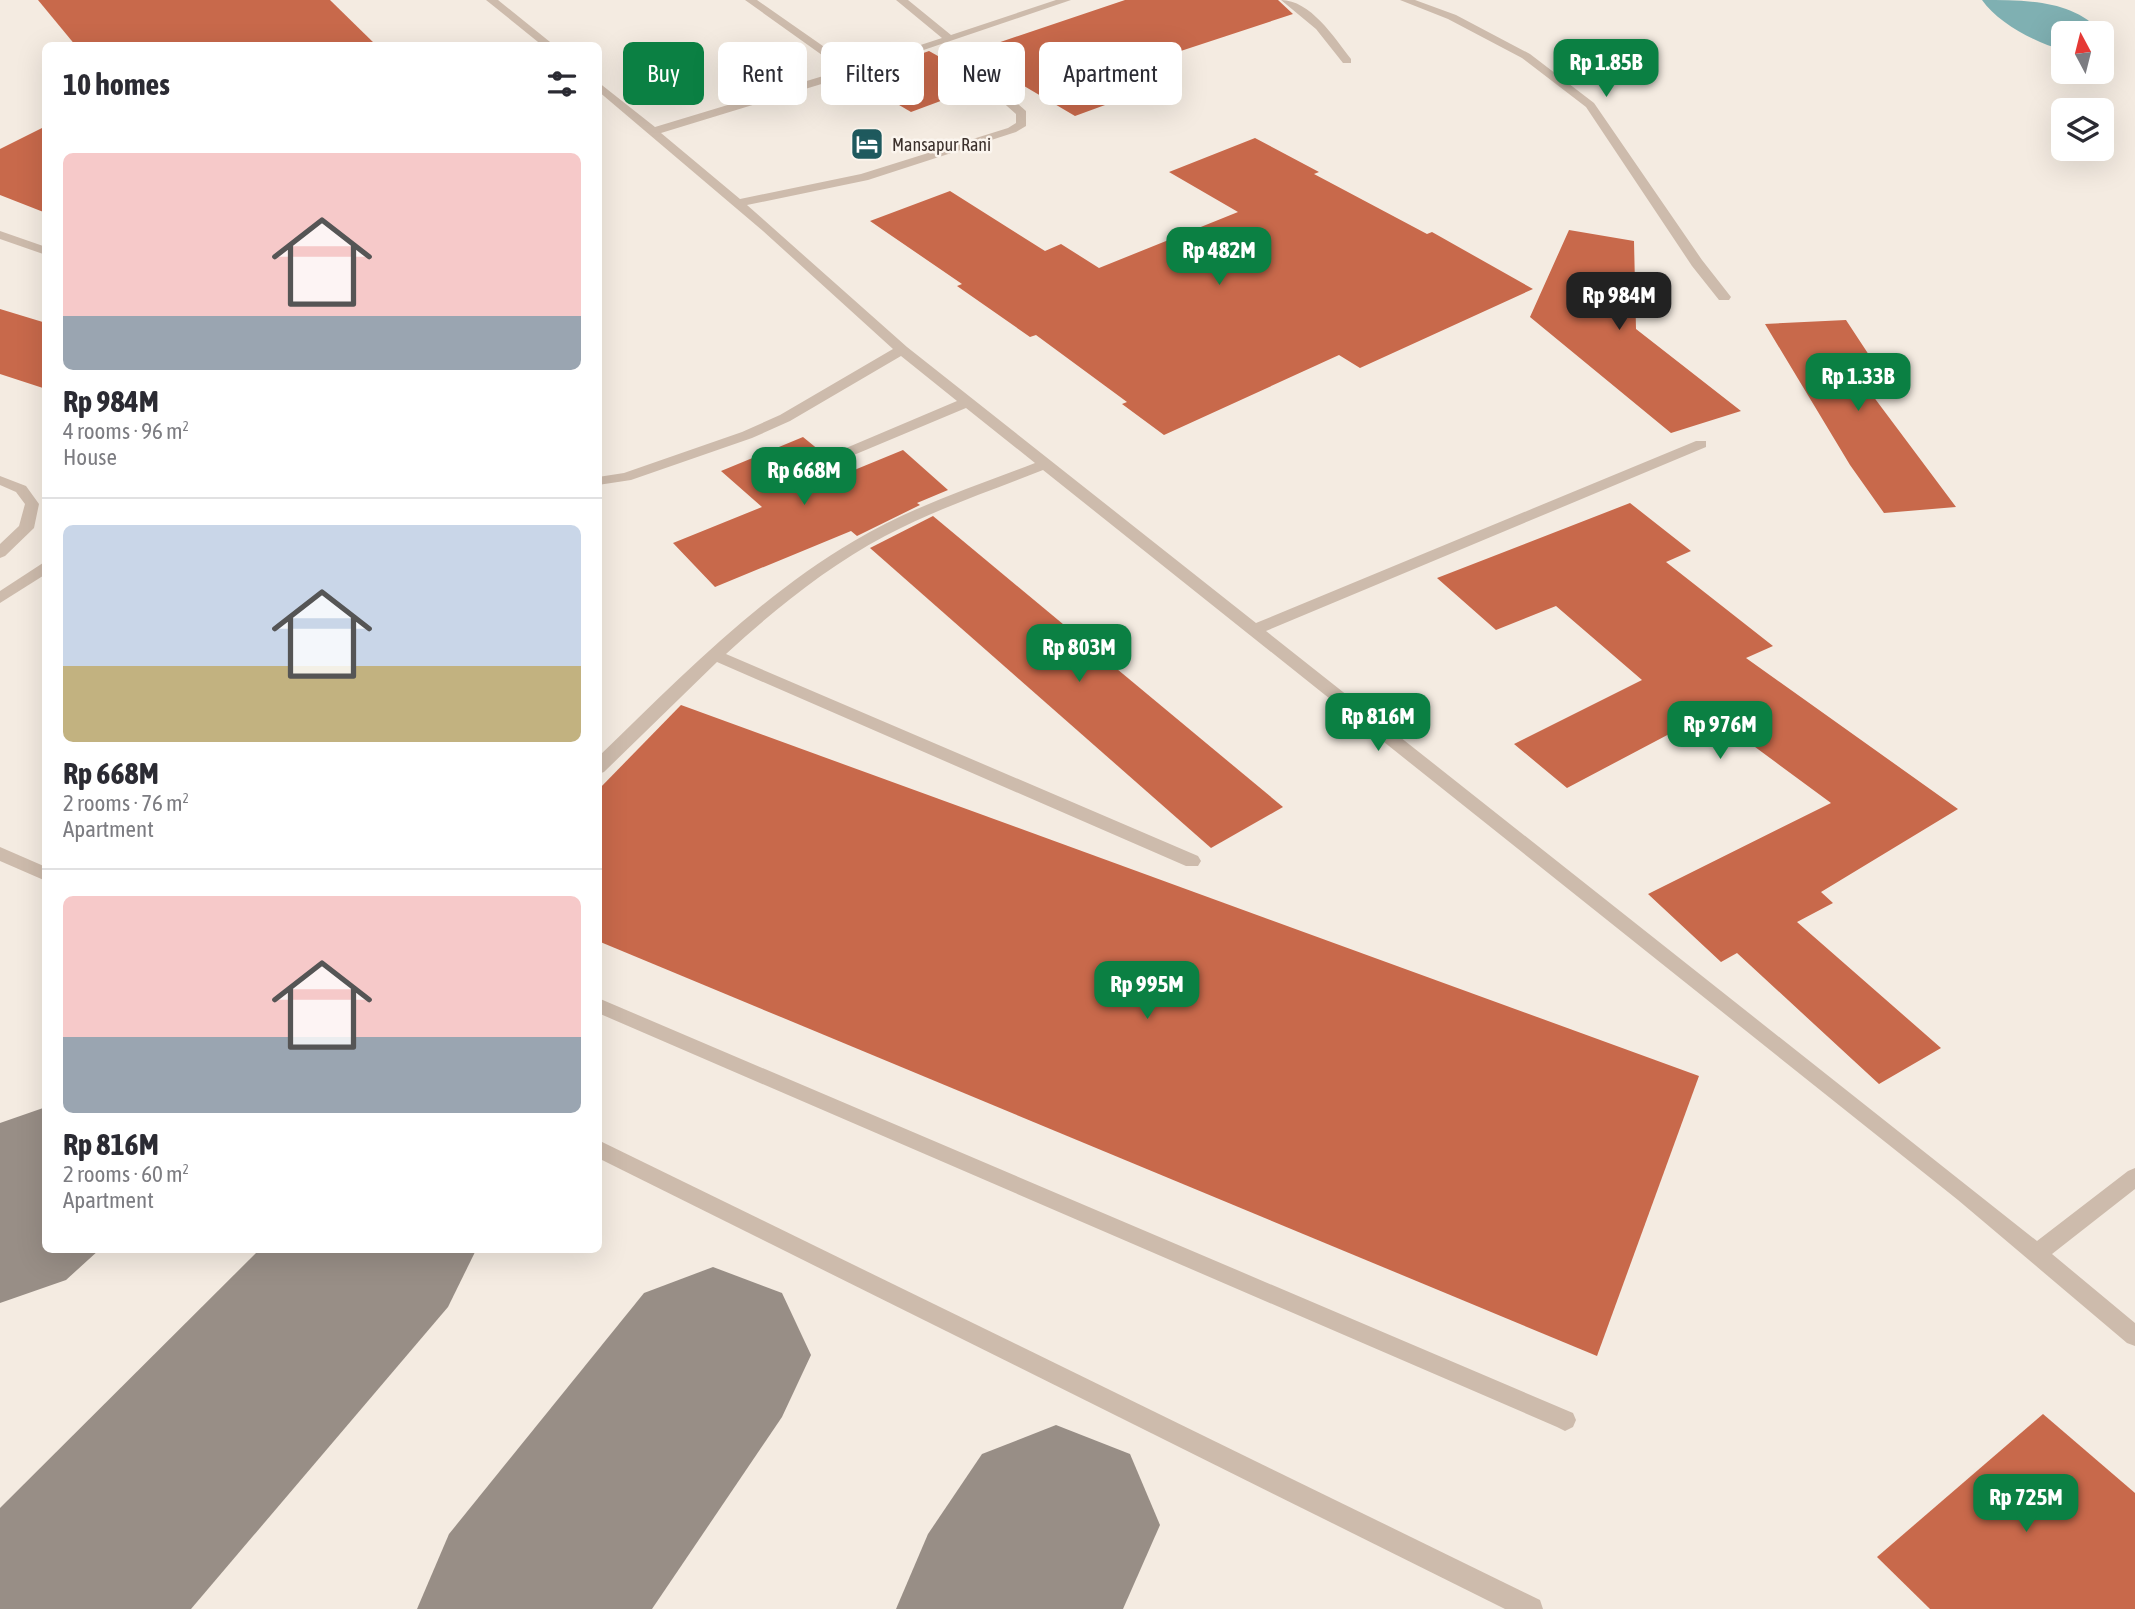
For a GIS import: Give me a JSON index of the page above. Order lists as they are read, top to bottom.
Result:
{
  "places": {
    "hotel": ["Mansapur Rani"]
  },
  "north": "top",
  "page": {
    "price": [
      "Rp 1.85B",
      "Rp 482M",
      "Rp 984M",
      "Rp 1.33B",
      "Rp 668M",
      "Rp 803M",
      "Rp 816M",
      "Rp 976M",
      "Rp 995M",
      "Rp 725M"
    ],
    "chip": [
      "Buy",
      "Rent",
      "Filters",
      "New",
      "Apartment"
    ],
    "heading": "10 homes",
    "list": [
      {
        "name": "Rp 984M",
        "note": "4 rooms · 96 m² · House"
      },
      {
        "name": "Rp 668M",
        "note": "2 rooms · 76 m² · Apartment"
      },
      {
        "name": "Rp 816M",
        "note": "2 rooms · 60 m² · Apartment"
      }
    ]
  }
}
